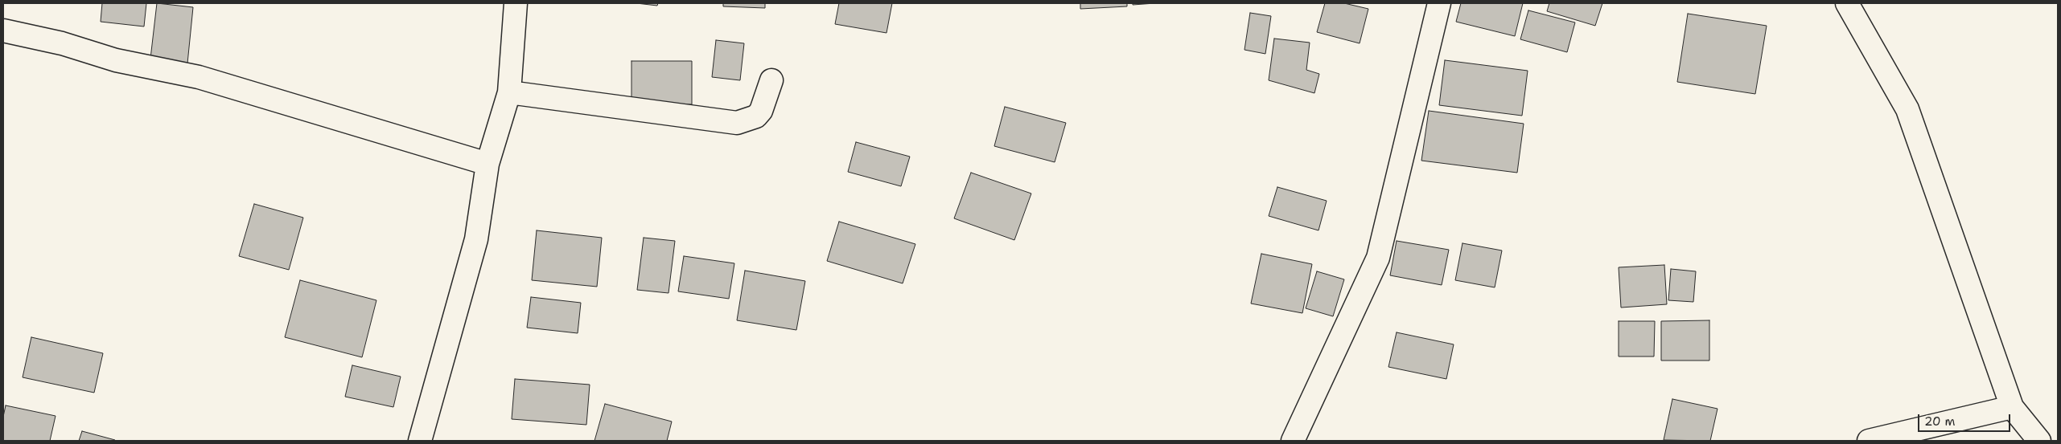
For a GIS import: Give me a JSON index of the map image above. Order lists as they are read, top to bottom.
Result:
{
  "scale_bar": "20 m"
}
